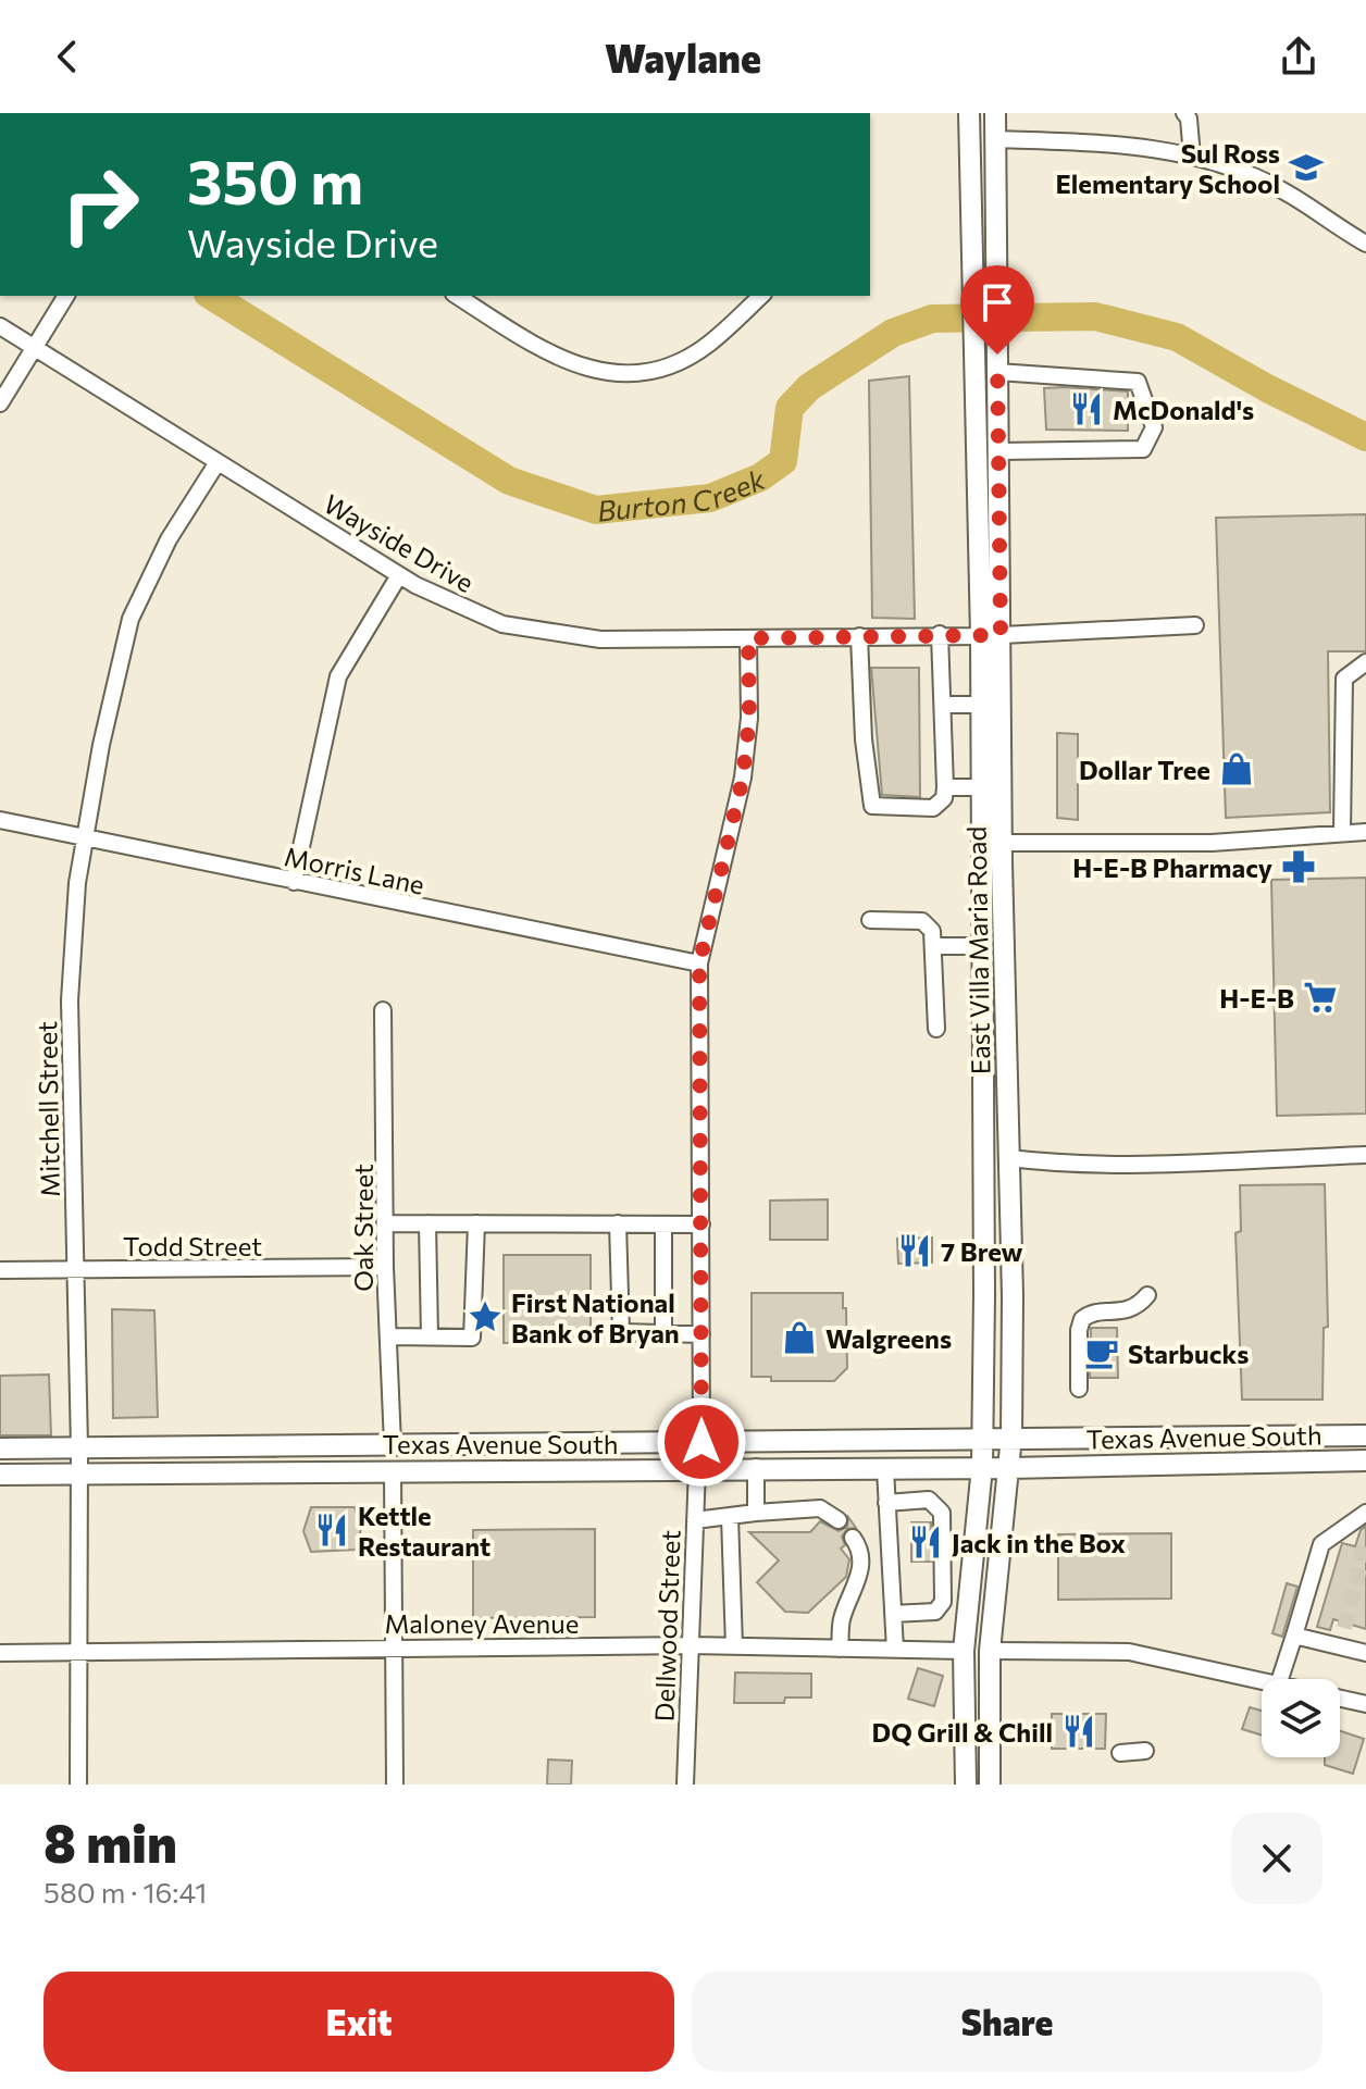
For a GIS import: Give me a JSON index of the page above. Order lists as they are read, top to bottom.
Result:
{
  "streets": {
    "main road": ["East Villa Maria Road", "Texas Avenue South"],
    "street": [
      "Wayside Drive",
      "Morris Lane",
      "Mitchell Street",
      "Oak Street",
      "Todd Street",
      "Maloney Avenue",
      "Dellwood Street"
    ]
  },
  "crossings": [
    ["Wayside Drive", "East Villa Maria Road"],
    ["Wayside Drive", "Mitchell Street"],
    ["Morris Lane", "Mitchell Street"],
    ["East Villa Maria Road", "Texas Avenue South"],
    ["East Villa Maria Road", "Maloney Avenue"],
    ["Mitchell Street", "Todd Street"],
    ["Mitchell Street", "Texas Avenue South"],
    ["Mitchell Street", "Maloney Avenue"],
    ["Oak Street", "Todd Street"],
    ["Oak Street", "Texas Avenue South"],
    ["Texas Avenue South", "Dellwood Street"],
    ["Maloney Avenue", "Dellwood Street"]
  ],
  "water": ["Burton Creek"],
  "places": {
    "school or university": ["Sul Ross Elementary School"],
    "restaurant": [
      "McDonald's",
      "7 Brew",
      "Kettle Restaurant",
      "Jack in the Box",
      "DQ Grill & Chill"
    ],
    "shop": ["Dollar Tree", "Walgreens"],
    "pharmacy": ["H-E-B Pharmacy"],
    "supermarket": ["H-E-B"],
    "place": ["First National Bank of Bryan"],
    "cafe": ["Starbucks"]
  },
  "page": {
    "header": "Waylane",
    "turn": ["350 m", "Wayside Drive"],
    "heading": ["8 min", "580 m · 16:41"],
    "buttons": ["Exit", "Share"]
  }
}
